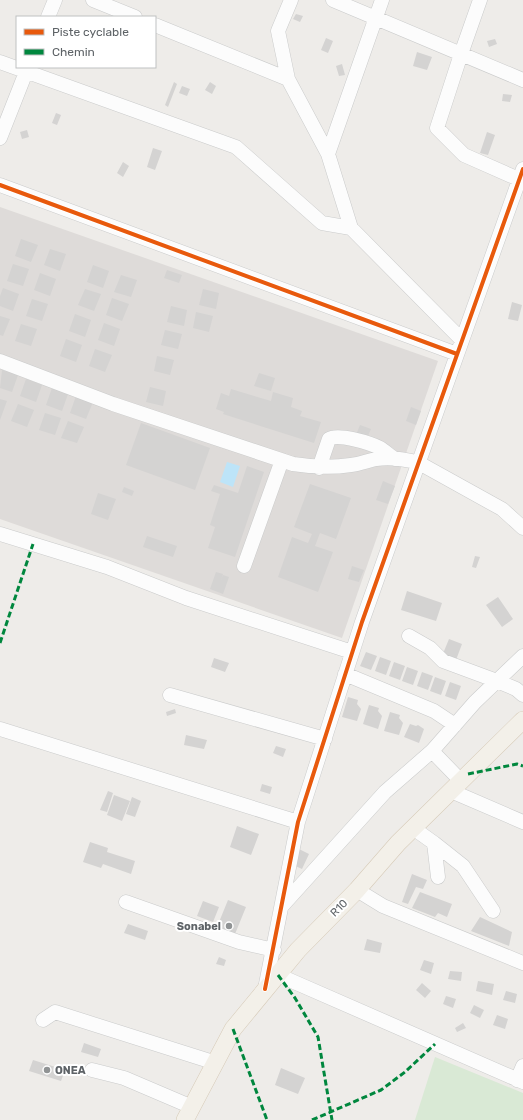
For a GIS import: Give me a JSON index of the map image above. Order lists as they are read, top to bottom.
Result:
{
  "streets": {
    "main road": ["R10"]
  },
  "places": ["Sonabel", "ONEA"],
  "legend": ["Piste cyclable", "Chemin"]
}
